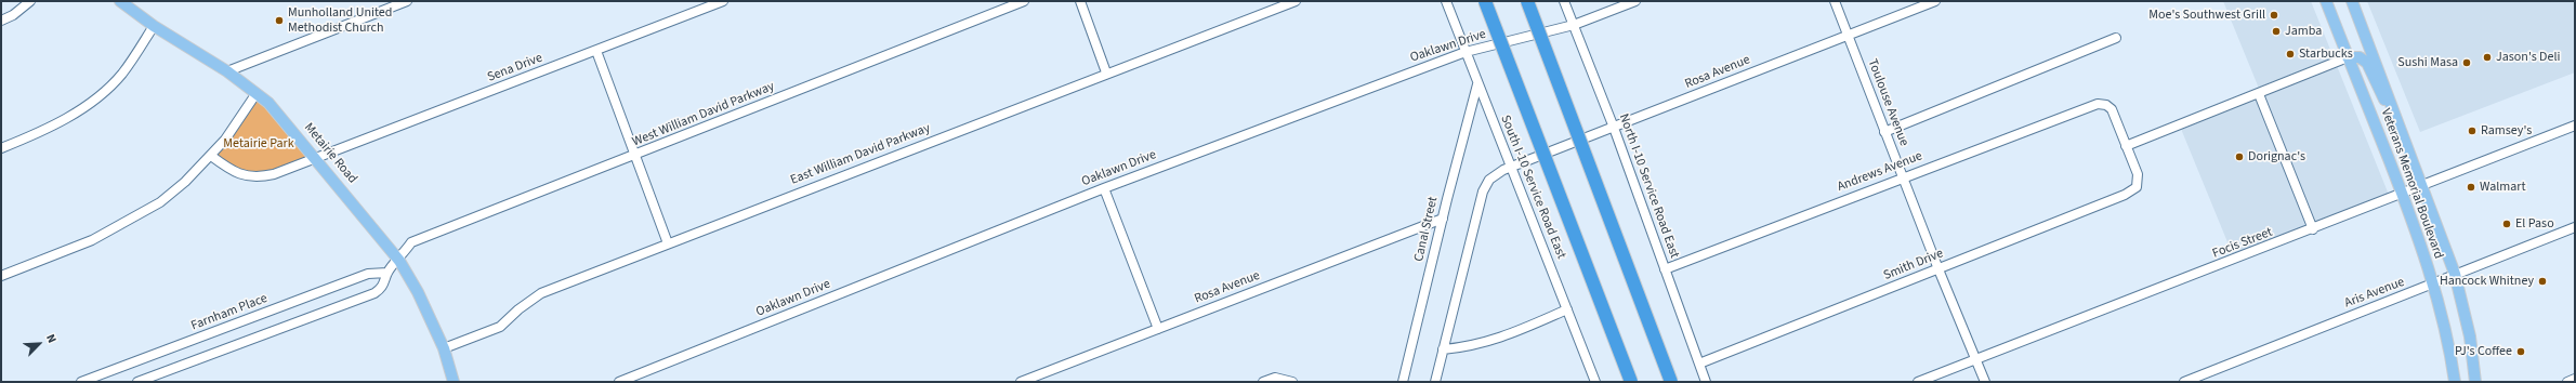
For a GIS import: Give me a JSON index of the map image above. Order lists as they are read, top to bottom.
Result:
{
  "streets": {
    "main road": ["Metairie Road", "Veterans Memorial Boulevard"],
    "street": [
      "Oaklawn Drive",
      "Sena Drive",
      "Rosa Avenue",
      "Toulouse Avenue",
      "West William David Parkway",
      "East William David Parkway",
      "Andrews Avenue",
      "North I-10 Service Road East",
      "South I-10 Service Road East",
      "Canal Street",
      "Focis Street",
      "Smith Drive",
      "Aris Avenue",
      "Farnham Place"
    ]
  },
  "crossings": [
    ["Oaklawn Drive", "North I-10 Service Road East"],
    ["Oaklawn Drive", "South I-10 Service Road East"],
    ["Sena Drive", "Metairie Road"],
    ["Rosa Avenue", "Toulouse Avenue"],
    ["Rosa Avenue", "North I-10 Service Road East"],
    ["Rosa Avenue", "South I-10 Service Road East"],
    ["Rosa Avenue", "Canal Street"],
    ["Toulouse Avenue", "Andrews Avenue"],
    ["Toulouse Avenue", "Focis Street"],
    ["Toulouse Avenue", "Smith Drive"],
    ["West William David Parkway", "Metairie Road"],
    ["Metairie Road", "East William David Parkway"],
    ["Andrews Avenue", "North I-10 Service Road East"],
    ["Andrews Avenue", "Smith Drive"],
    ["Veterans Memorial Boulevard", "Focis Street"],
    ["Veterans Memorial Boulevard", "Aris Avenue"],
    ["North I-10 Service Road East", "Smith Drive"],
    ["South I-10 Service Road East", "Canal Street"]
  ],
  "parks": ["Metairie Park"],
  "places": [
    "Moe's Southwest Grill",
    "Munholland United Methodist Church",
    "Jamba",
    "Starbucks",
    "Jason's Deli",
    "Sushi Masa",
    "Ramsey's",
    "Dorignac's",
    "Walmart",
    "El Paso",
    "Hancock Whitney",
    "PJ's Coffee"
  ],
  "north": "top right"
}
